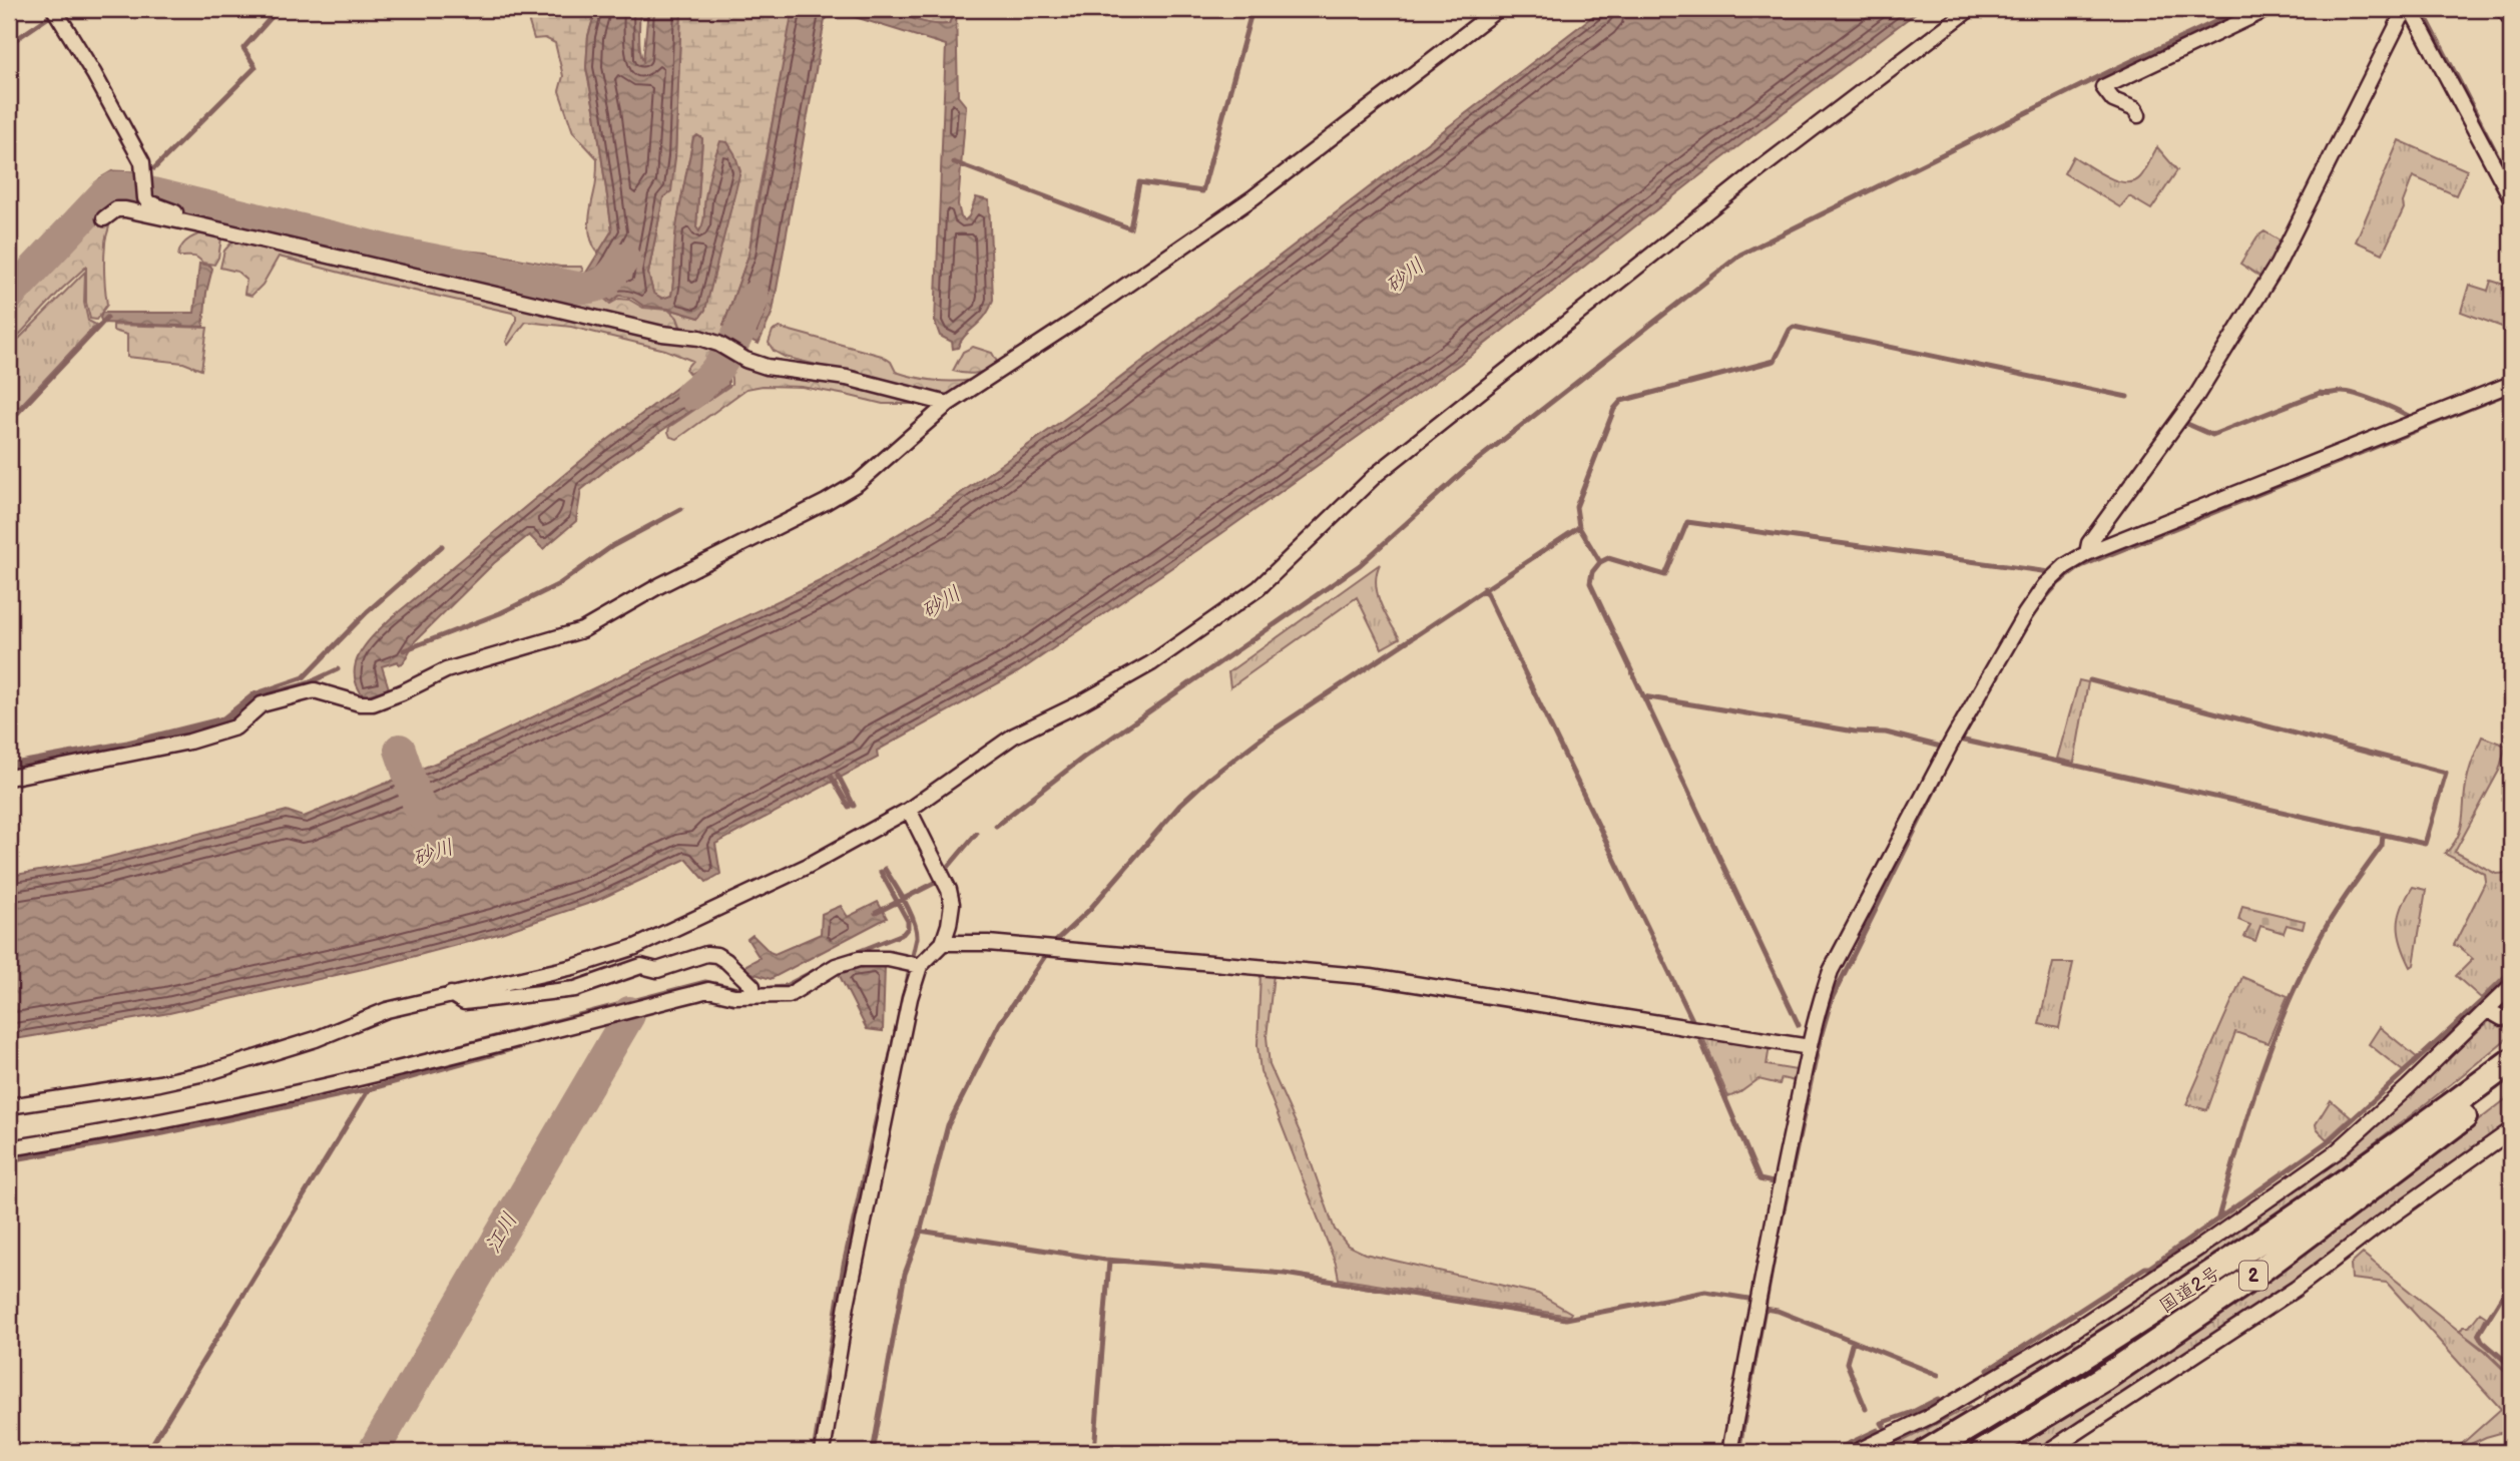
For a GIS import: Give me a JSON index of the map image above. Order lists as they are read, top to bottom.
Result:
{
  "streets": {
    "highway": ["2", "国道2号"]
  },
  "water": ["砂川", "江川"]
}
